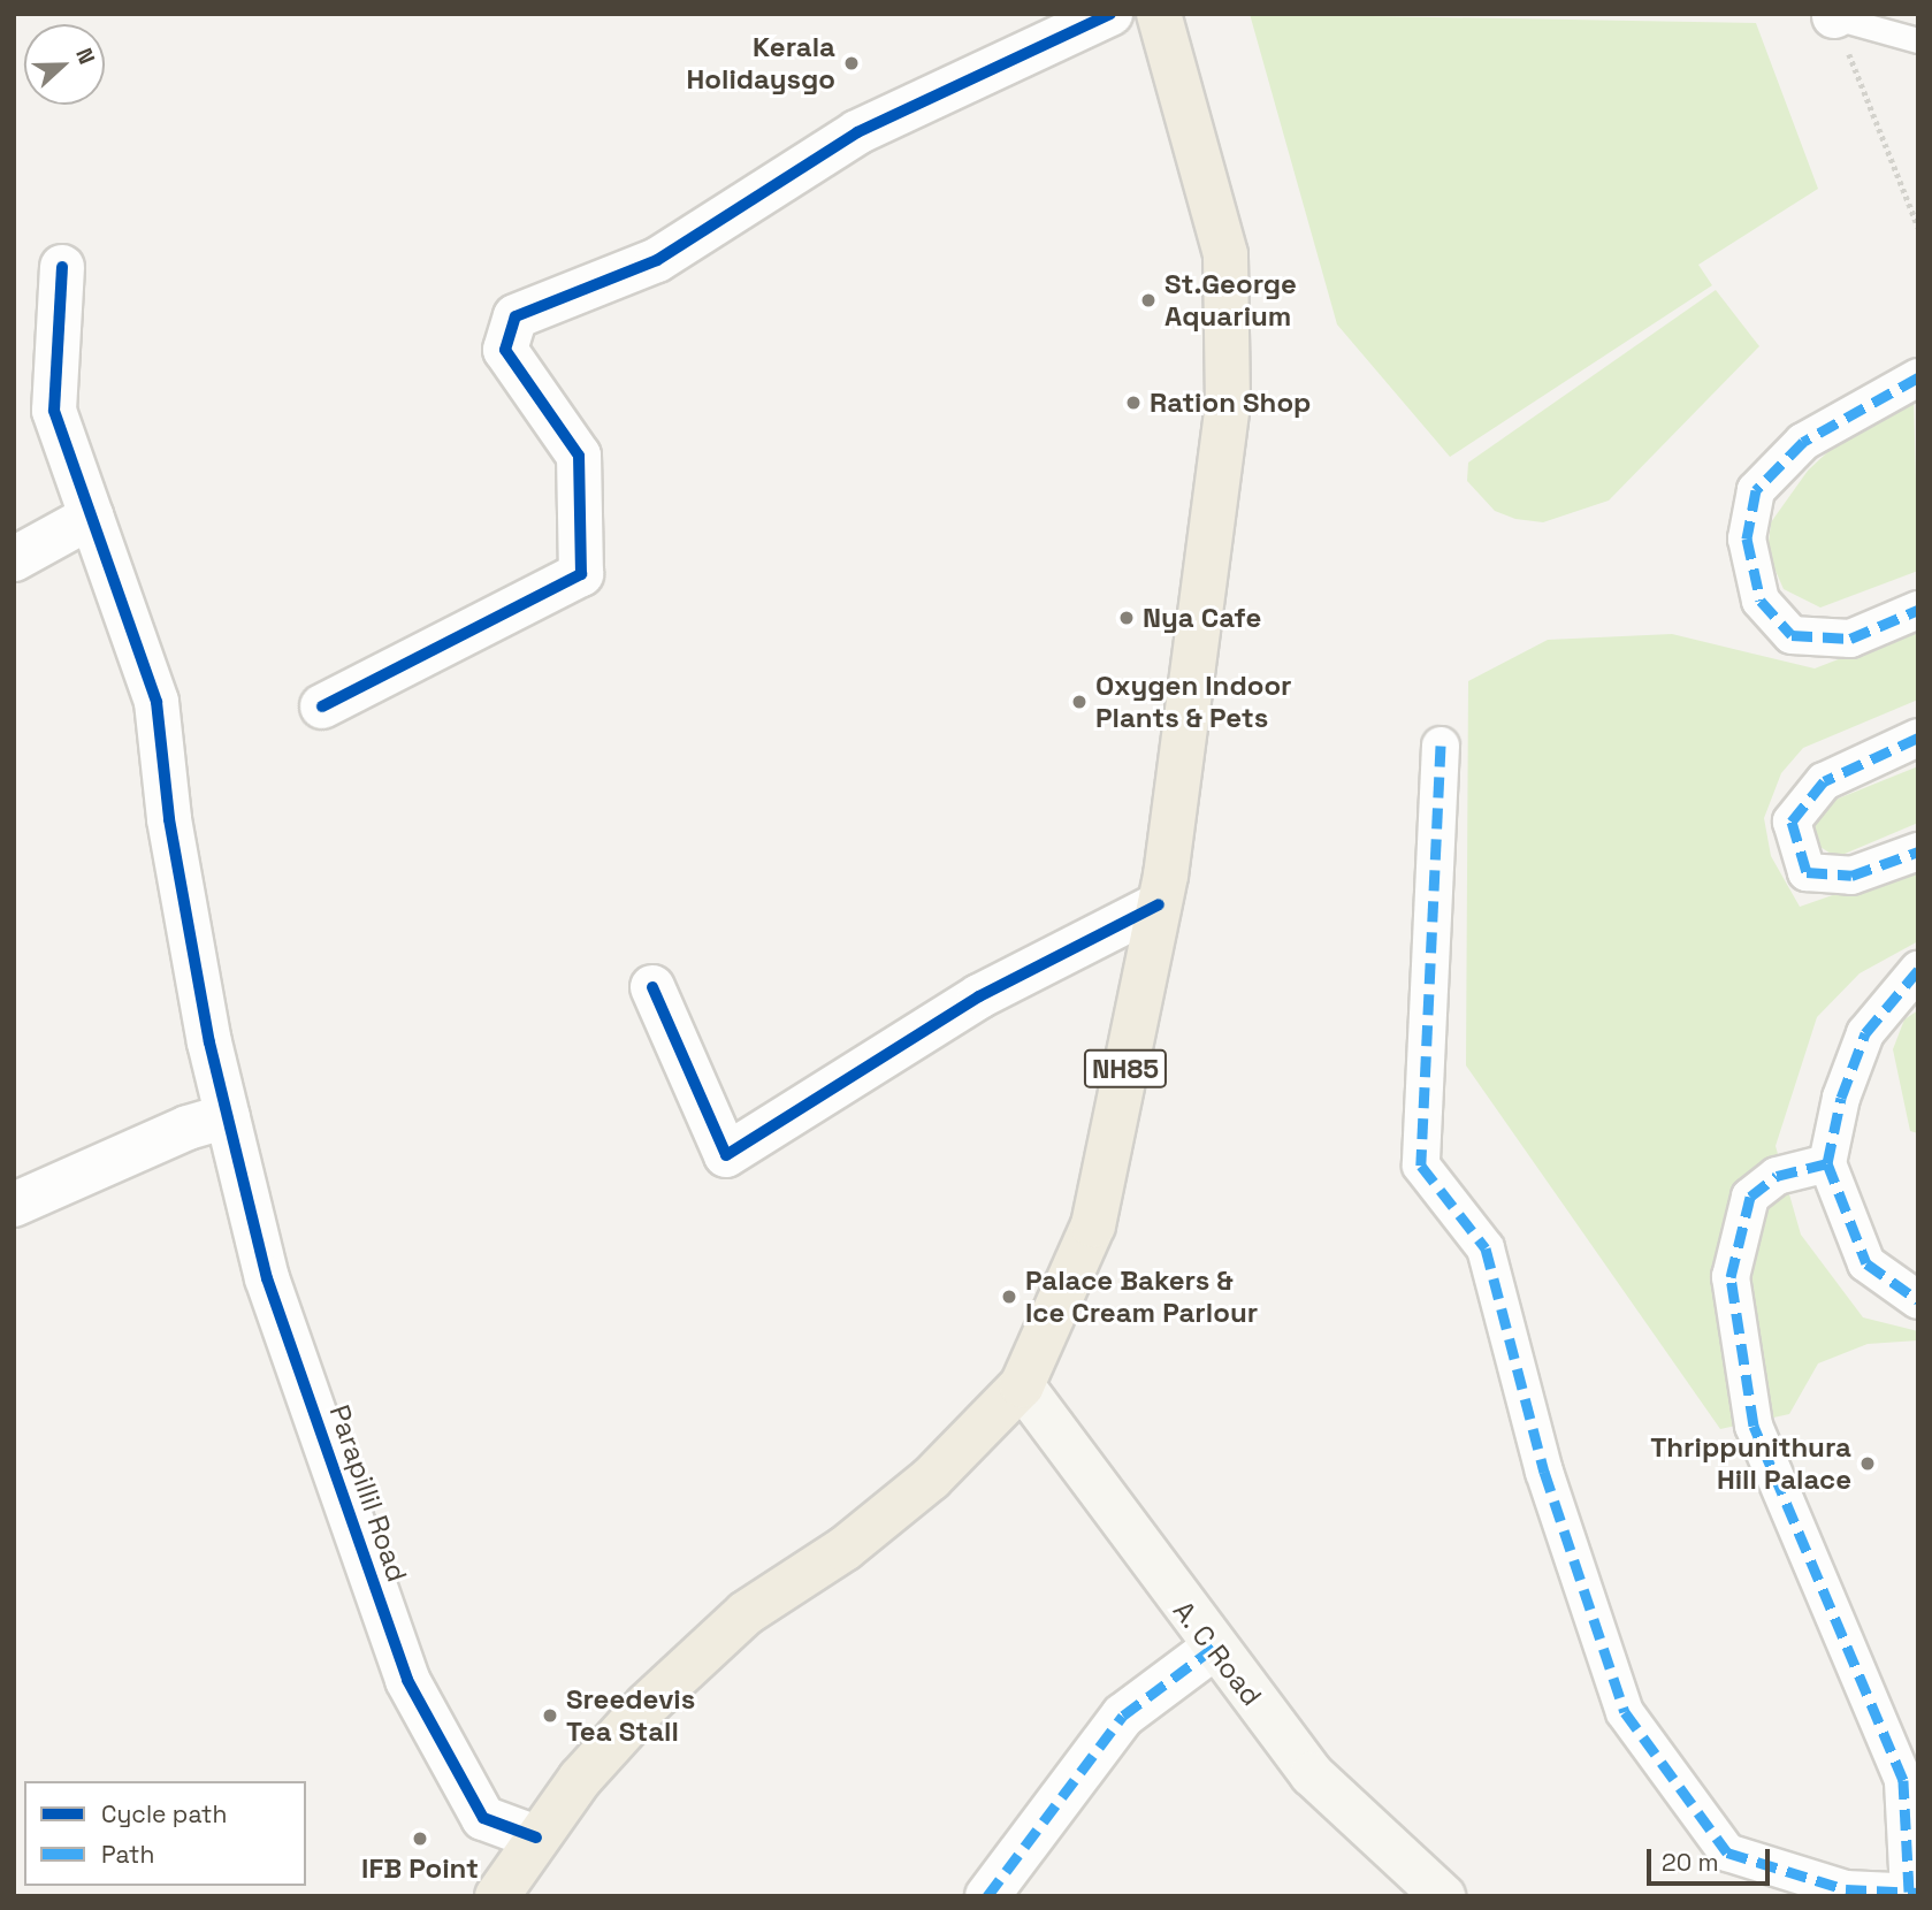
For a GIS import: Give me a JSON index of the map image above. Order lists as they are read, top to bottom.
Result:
{
  "streets": {
    "highway": ["NH85"],
    "main road": ["A. C Road"],
    "street": ["Parapillil Road"]
  },
  "crossings": [
    ["NH85", "Parapillil Road"],
    ["NH85", "A. C Road"]
  ],
  "places": [
    "Kerala Holidaysgo",
    "St.George Aquarium",
    "Ration Shop",
    "Nya Cafe",
    "Oxygen Indoor Plants & Pets",
    "Palace Bakers & Ice Cream Parlour",
    "Thrippunithura Hill Palace",
    "Sreedevis Tea Stall",
    "IFB Point"
  ],
  "legend": ["Cycle path", "Path"],
  "scale_bar": "20 m",
  "north": "right"
}
